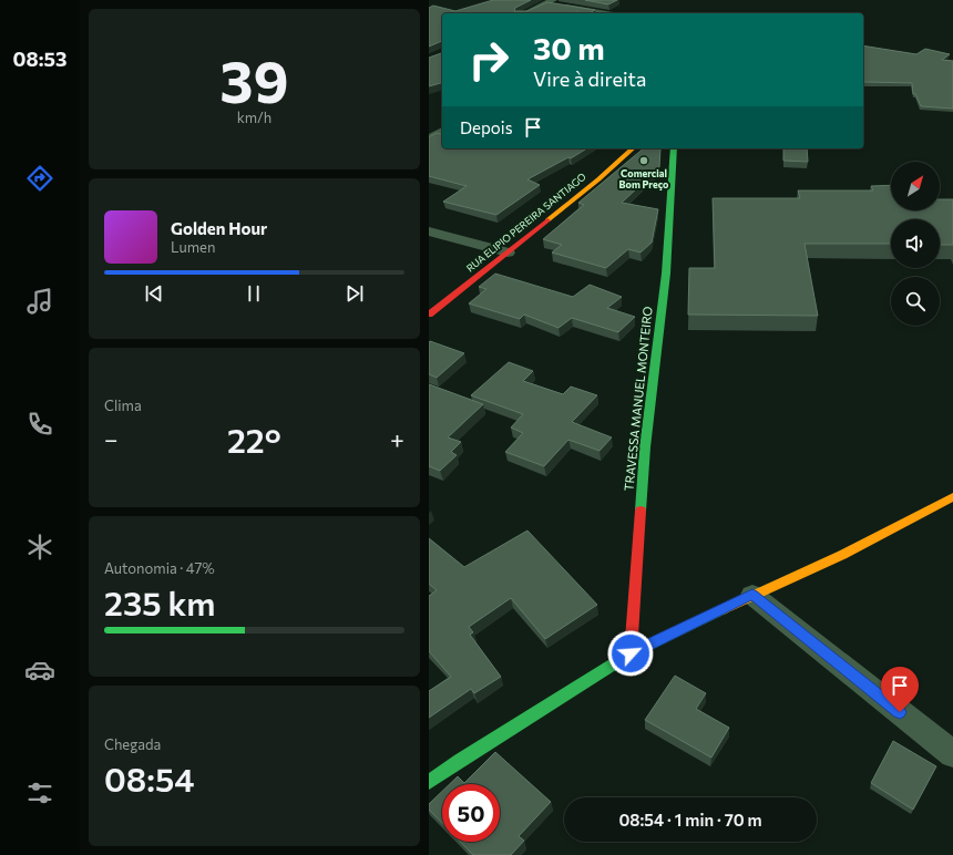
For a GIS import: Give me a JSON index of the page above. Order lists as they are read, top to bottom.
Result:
{
  "streets": {
    "street": ["RUA ELIPIO PEREIRA SANTIAGO", "TRAVESSA MANUEL MONTEIRO"]
  },
  "places": ["Comercial Bom Preço"],
  "north": "top right",
  "page": {
    "tabs": "08:53",
    "tile": [
      ["39", "km/h"],
      "Clima",
      ["Autonomia · 47%", "235 km"],
      ["Chegada", "08:54"]
    ],
    "turn": ["30 m", "Vire à direita"],
    "then": "Depois",
    "song": ["Golden Hour", "Lumen"],
    "heat": ["−", "22°", "+"],
    "limit": "50",
    "trip": "08:54 · 1 min · 70 m"
  }
}
